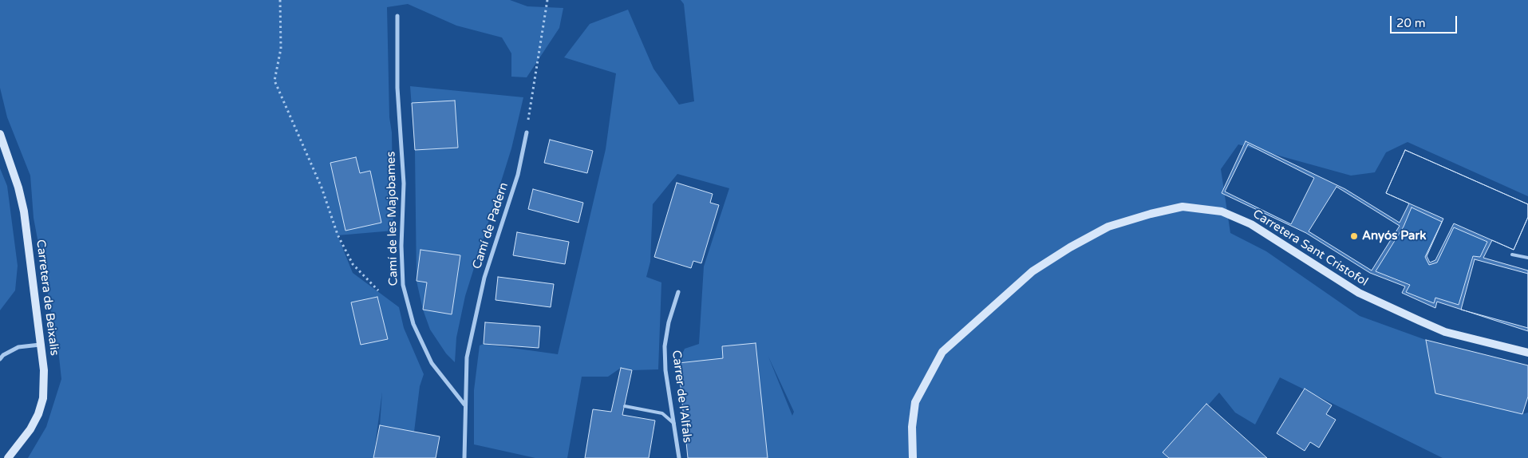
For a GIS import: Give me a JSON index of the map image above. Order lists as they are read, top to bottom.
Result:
{
  "streets": {
    "main road": ["Carretera Sant Cristofol", "Carretera de Beixalis"],
    "street": ["Camí de les Majobames", "Camí de Padern", "Carrer de l'Alfals"]
  },
  "crossings": [
    ["Camí de les Majobames", "Camí de Padern"]
  ],
  "places": ["Anyós Park"],
  "scale_bar": "20 m"
}
